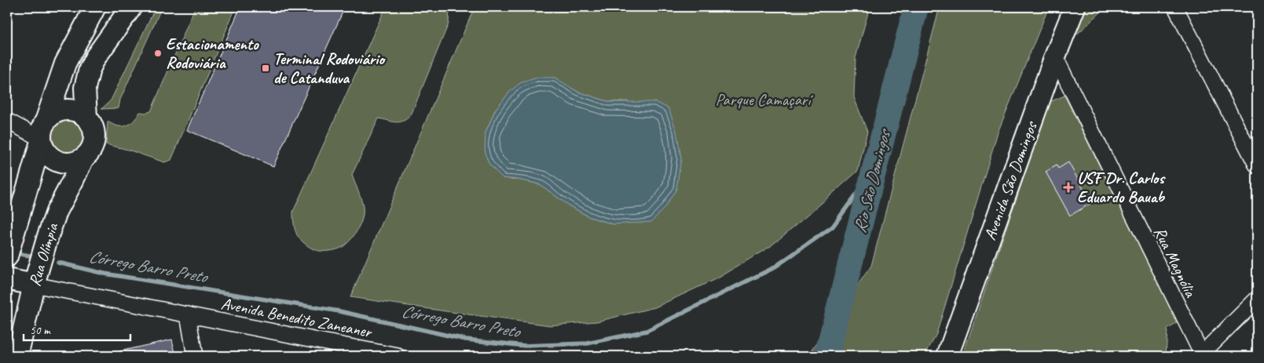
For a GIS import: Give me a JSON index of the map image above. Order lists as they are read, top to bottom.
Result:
{
  "streets": {
    "main road": ["Avenida São Domingos", "Rua Olímpia"],
    "street": ["Rua Magnólia", "Avenida Benedito Zaneaner"]
  },
  "crossings": [
    ["Avenida São Domingos", "Rua Magnólia"],
    ["Rua Olímpia", "Avenida Benedito Zaneaner"]
  ],
  "water": ["Rio São Domingos", "Córrego Barro Preto"],
  "parks": ["Parque Camaçarí"],
  "places": {
    "other": ["Estacionamento Rodoviária"],
    "transit": ["Terminal Rodoviário de Catanduva"],
    "health": ["USF Dr. Carlos Eduardo Bauab"]
  },
  "scale_bar": "50 m"
}
